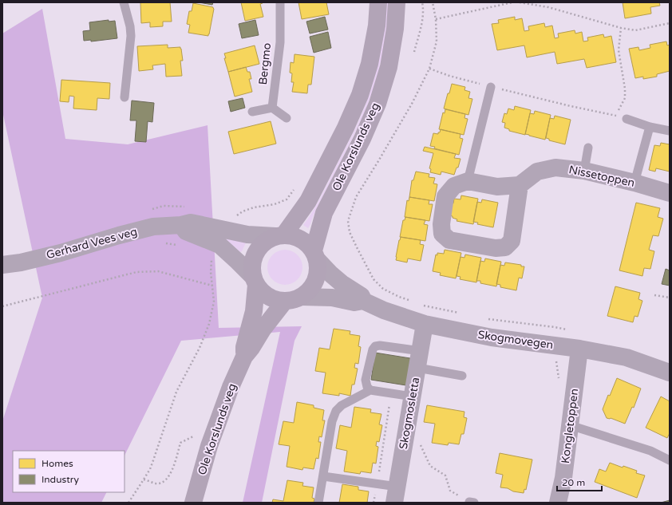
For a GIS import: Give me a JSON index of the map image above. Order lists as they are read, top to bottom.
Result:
{
  "streets": {
    "street": [
      "Ole Korslunds veg",
      "Nissetoppen",
      "Gerhard Vees veg",
      "Skogmovegen",
      "Skogmosletta",
      "Kongletoppen"
    ],
    "lane": ["Bergmo"]
  },
  "crossings": [
    ["Ole Korslunds veg", "Gerhard Vees veg"],
    ["Ole Korslunds veg", "Skogmovegen"],
    ["Gerhard Vees veg", "Skogmovegen"],
    ["Skogmovegen", "Skogmosletta"],
    ["Skogmovegen", "Kongletoppen"]
  ],
  "legend": ["Homes", "Industry"],
  "scale_bar": "20 m"
}
